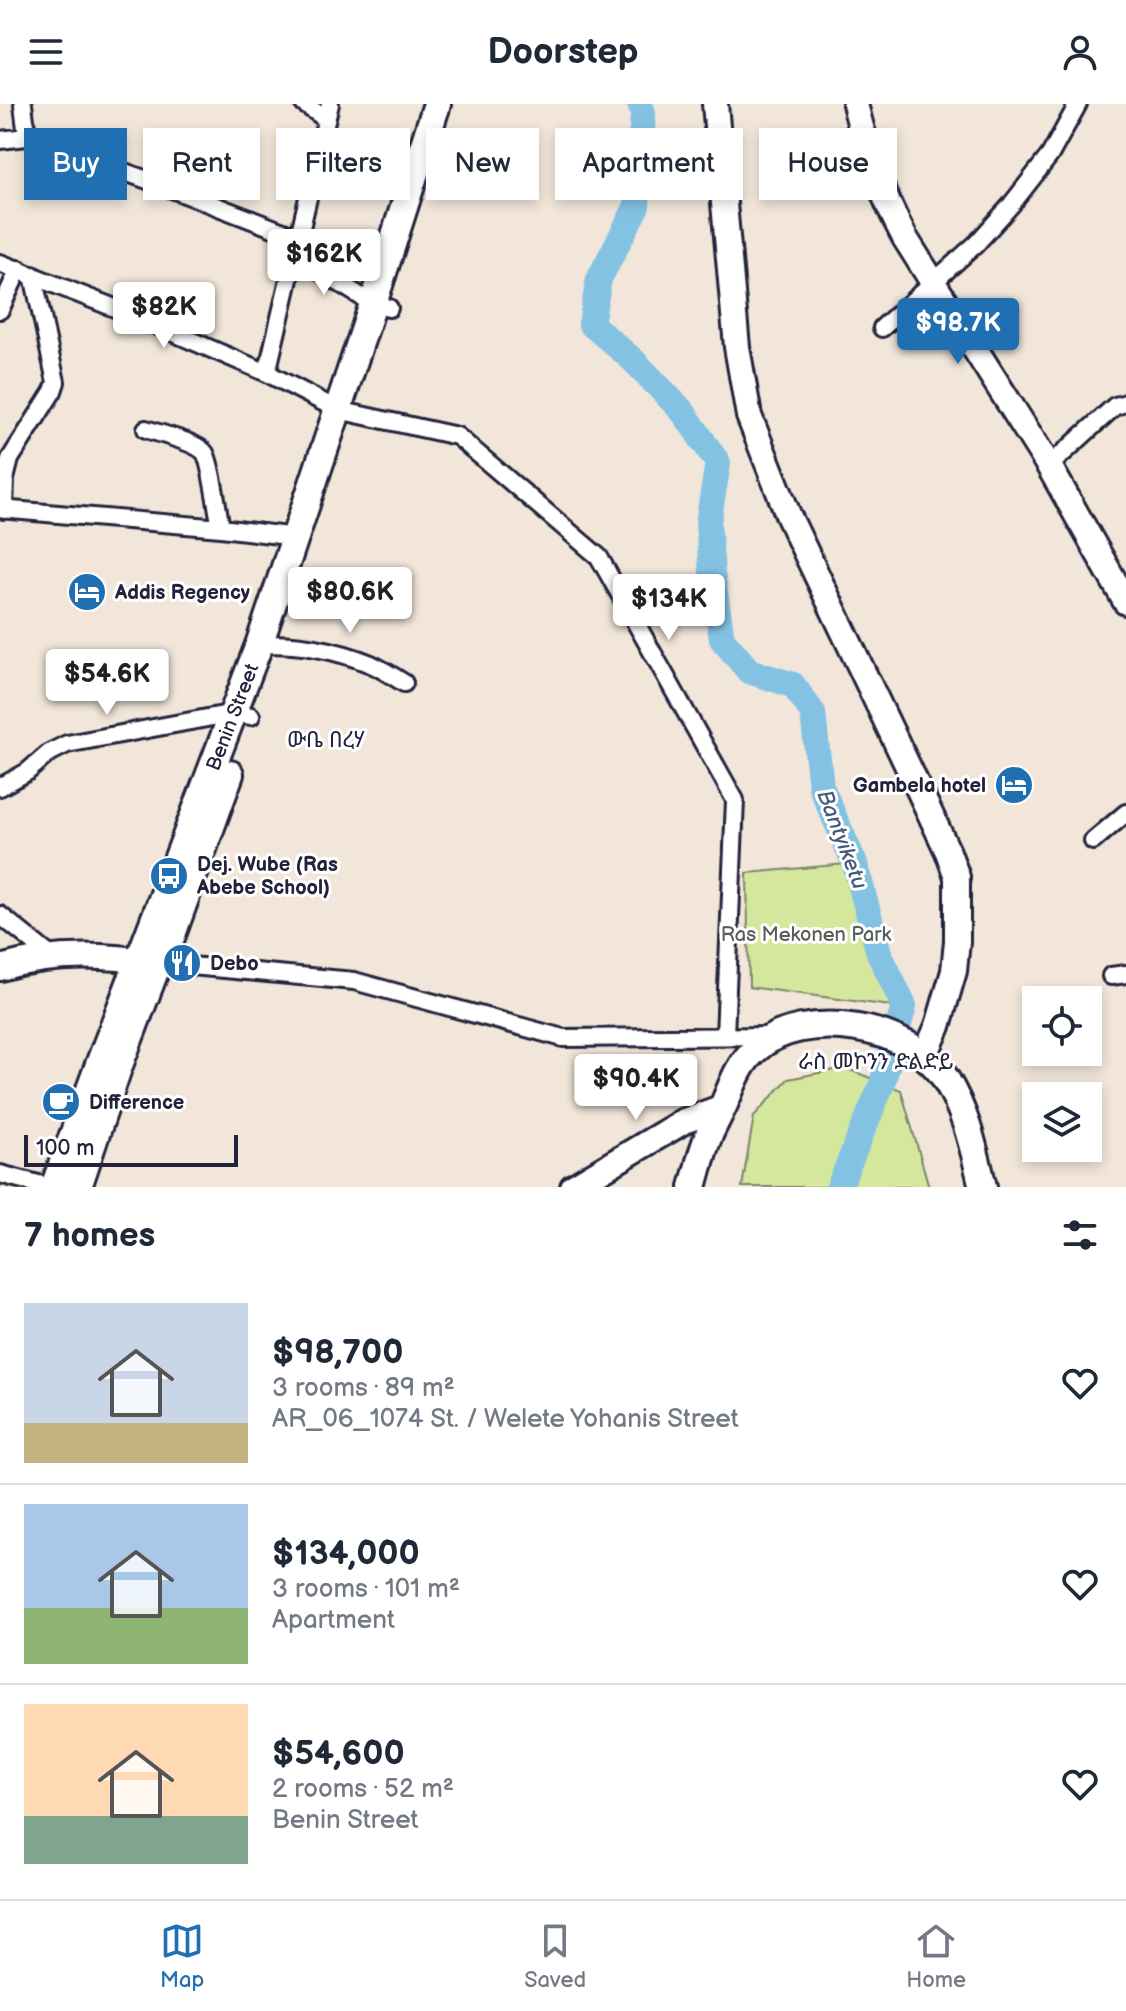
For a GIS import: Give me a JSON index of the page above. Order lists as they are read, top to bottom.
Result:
{
  "streets": {
    "main road": ["Benin Street"]
  },
  "districts": ["ውቤ በረሃ", "ራስ መኮንን ድልድይ"],
  "water": ["Bantyiketu"],
  "parks": ["Ras Mekonen Park"],
  "places": {
    "hotel": ["Addis Regency", "Gambela hotel"],
    "bus stop": ["Dej. Wube (Ras Abebe School)"],
    "restaurant": ["Debo"],
    "cafe": ["Difference"]
  },
  "scale_bar": "100 m",
  "page": {
    "header": "Doorstep",
    "chip": [
      "Buy",
      "Rent",
      "Filters",
      "New",
      "Apartment",
      "House"
    ],
    "price": [
      "$162K",
      "$82K",
      "$98.7K",
      "$80.6K",
      "$134K",
      "$54.6K",
      "$90.4K"
    ],
    "scale": "100 m",
    "heading": "7 homes",
    "list": [
      {
        "name": "$98,700",
        "note": "3 rooms · 89 m² · AR_06_1074 St. / Welete Yohanis Street"
      },
      {
        "name": "$134,000",
        "note": "3 rooms · 101 m² · Apartment"
      },
      {
        "name": "$54,600",
        "note": "2 rooms · 52 m² · Benin Street"
      }
    ],
    "tabs": ["Map", "Saved", "Home"]
  }
}
